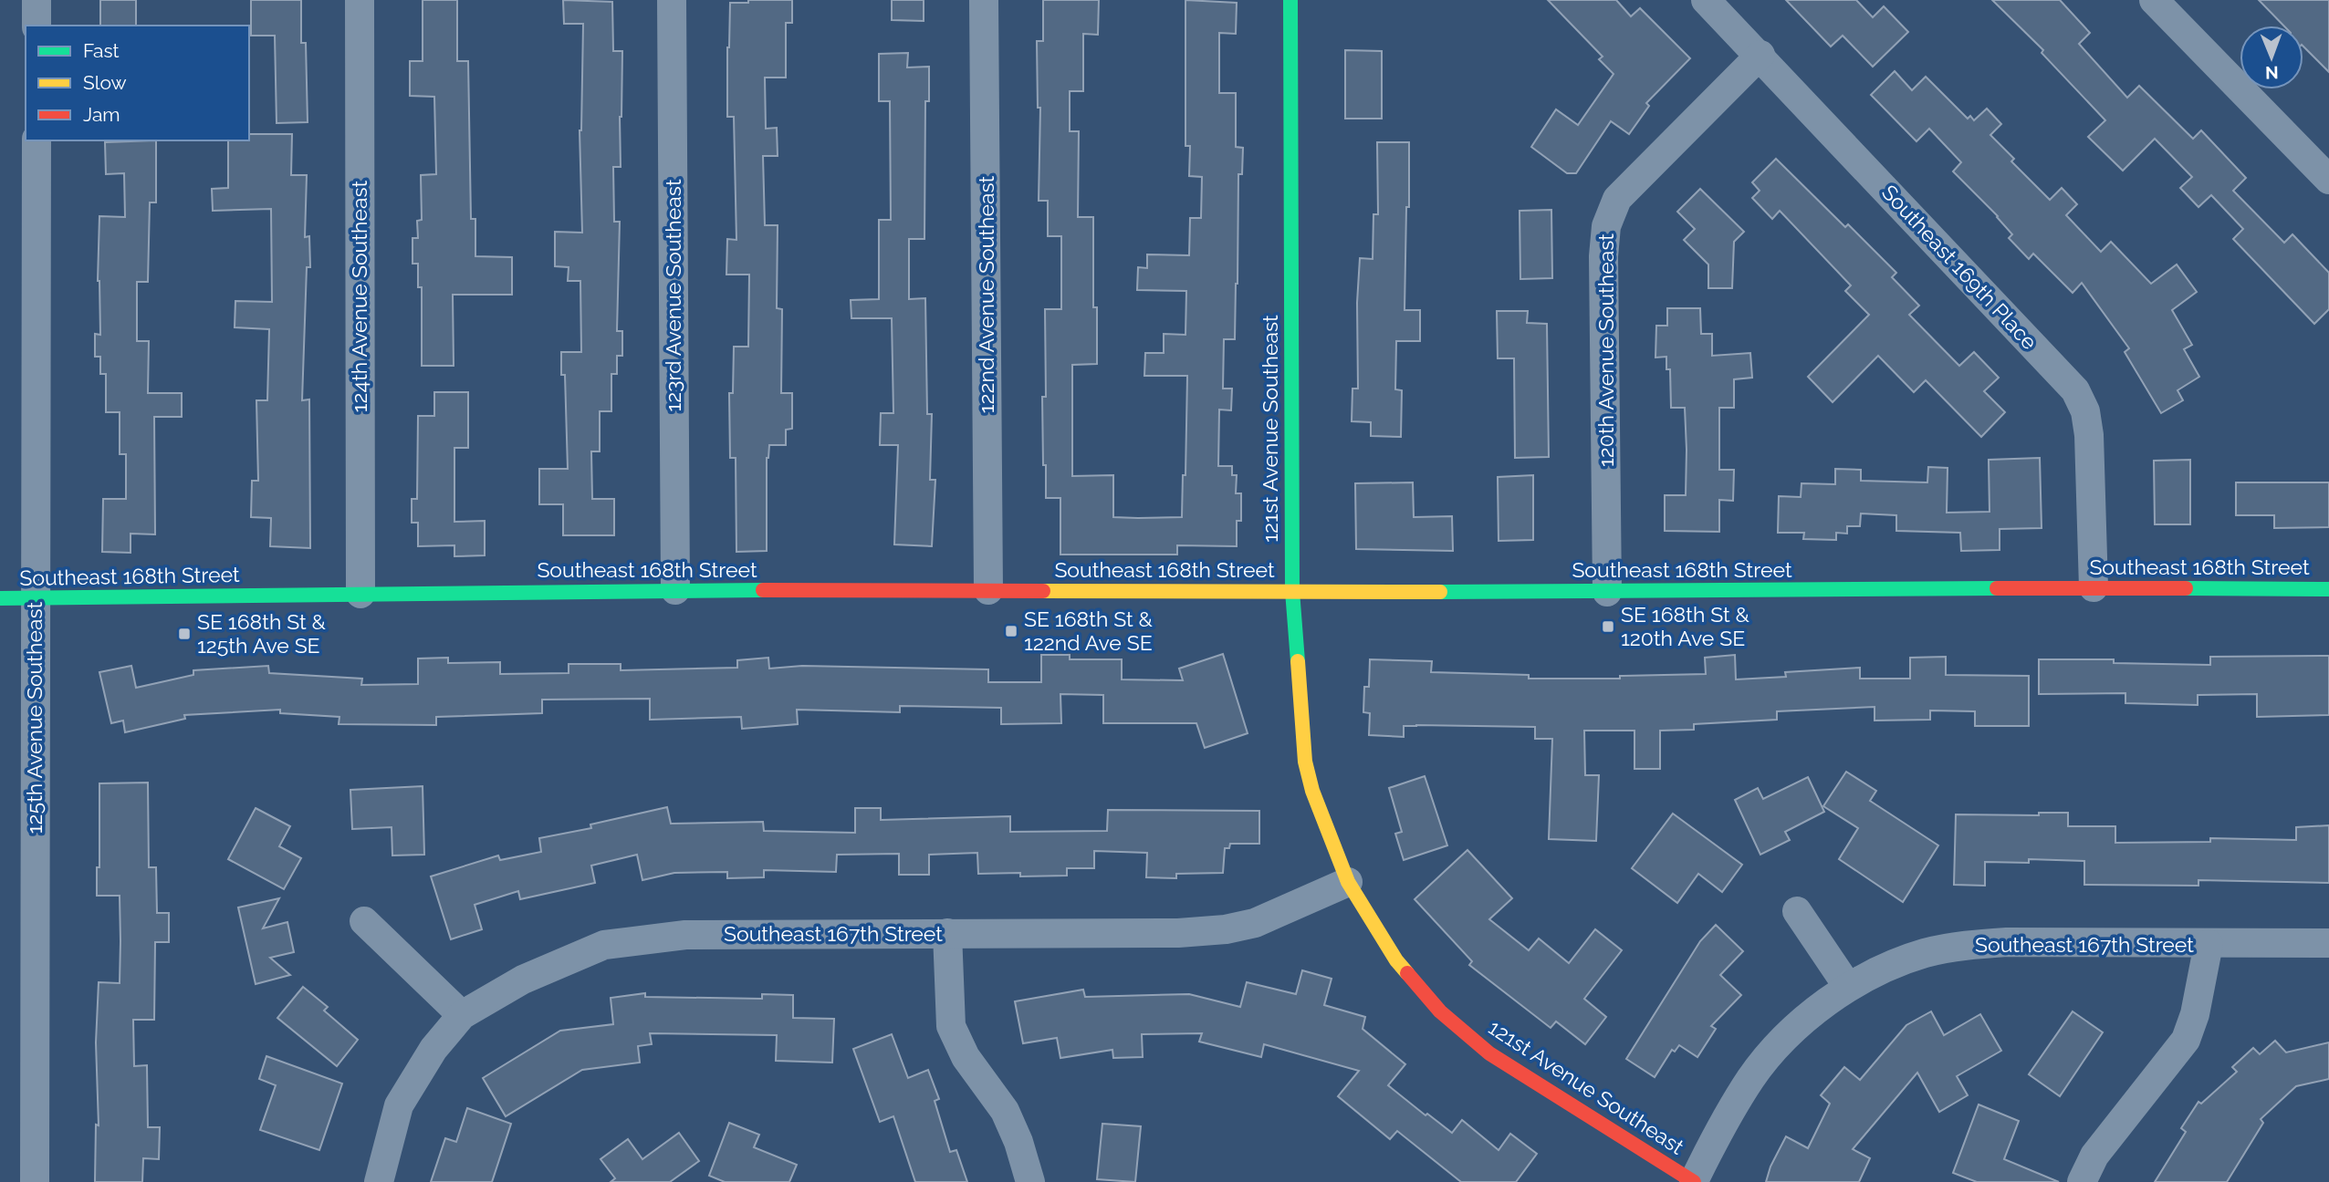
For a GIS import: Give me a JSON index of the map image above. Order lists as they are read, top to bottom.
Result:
{
  "streets": {
    "street": [
      "Southeast 169th Place",
      "122nd Avenue Southeast",
      "123rd Avenue Southeast",
      "124th Avenue Southeast",
      "120th Avenue Southeast",
      "121st Avenue Southeast",
      "Southeast 168th Street",
      "125th Avenue Southeast",
      "Southeast 167th Street"
    ]
  },
  "crossings": [
    ["Southeast 169th Place", "120th Avenue Southeast"],
    ["Southeast 169th Place", "Southeast 168th Street"],
    ["122nd Avenue Southeast", "Southeast 168th Street"],
    ["123rd Avenue Southeast", "Southeast 168th Street"],
    ["124th Avenue Southeast", "Southeast 168th Street"],
    ["120th Avenue Southeast", "Southeast 168th Street"],
    ["121st Avenue Southeast", "Southeast 168th Street"],
    ["121st Avenue Southeast", "Southeast 167th Street"],
    ["Southeast 168th Street", "125th Avenue Southeast"]
  ],
  "places": {
    "transit": ["SE 168th St & 120th Ave SE", "SE 168th St & 122nd Ave SE", "SE 168th St & 125th Ave SE"]
  },
  "legend": ["Fast", "Slow", "Jam"],
  "north": "bottom"
}
